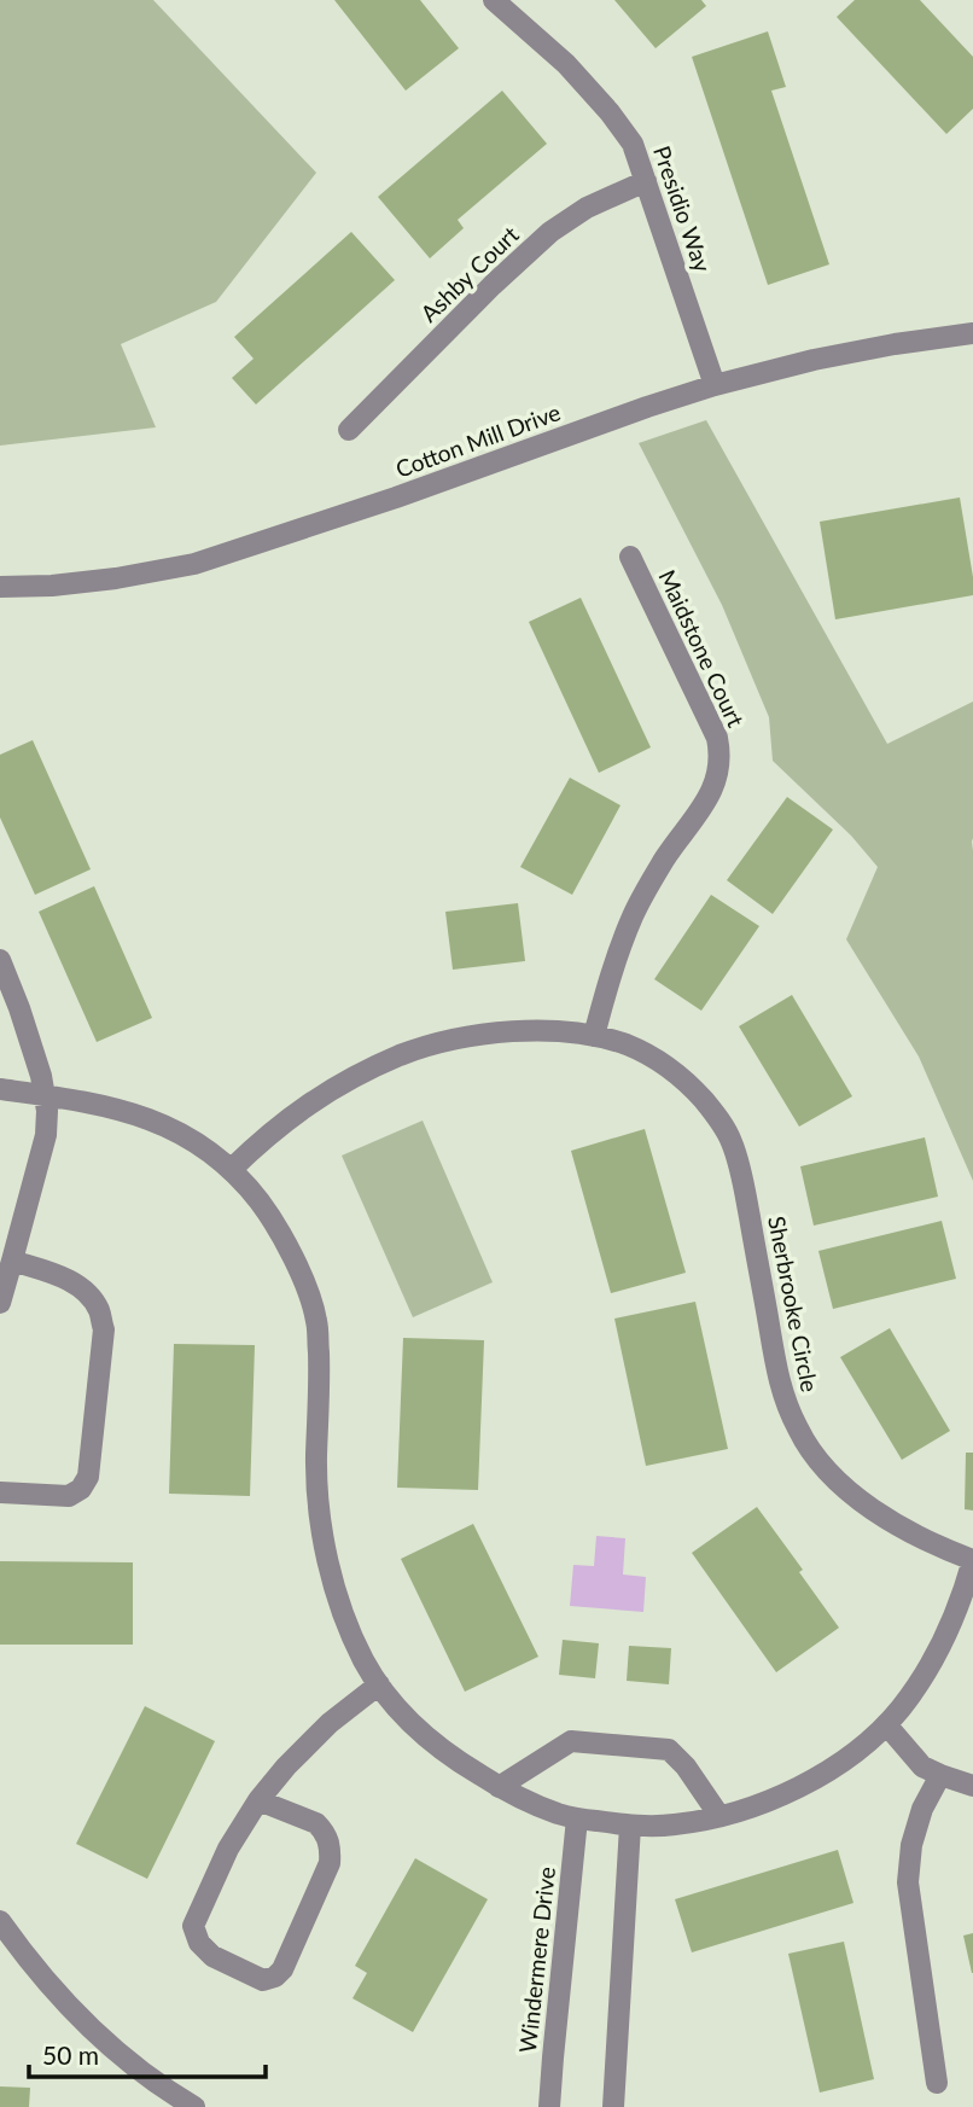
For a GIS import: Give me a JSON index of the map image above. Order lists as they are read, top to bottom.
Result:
{
  "streets": {
    "street": [
      "Presidio Way",
      "Ashby Court",
      "Cotton Mill Drive",
      "Maidstone Court",
      "Sherbrooke Circle",
      "Windermere Drive"
    ]
  },
  "crossings": [
    ["Presidio Way", "Ashby Court"],
    ["Presidio Way", "Cotton Mill Drive"],
    ["Maidstone Court", "Sherbrooke Circle"],
    ["Sherbrooke Circle", "Windermere Drive"]
  ],
  "scale_bar": "50 m"
}
